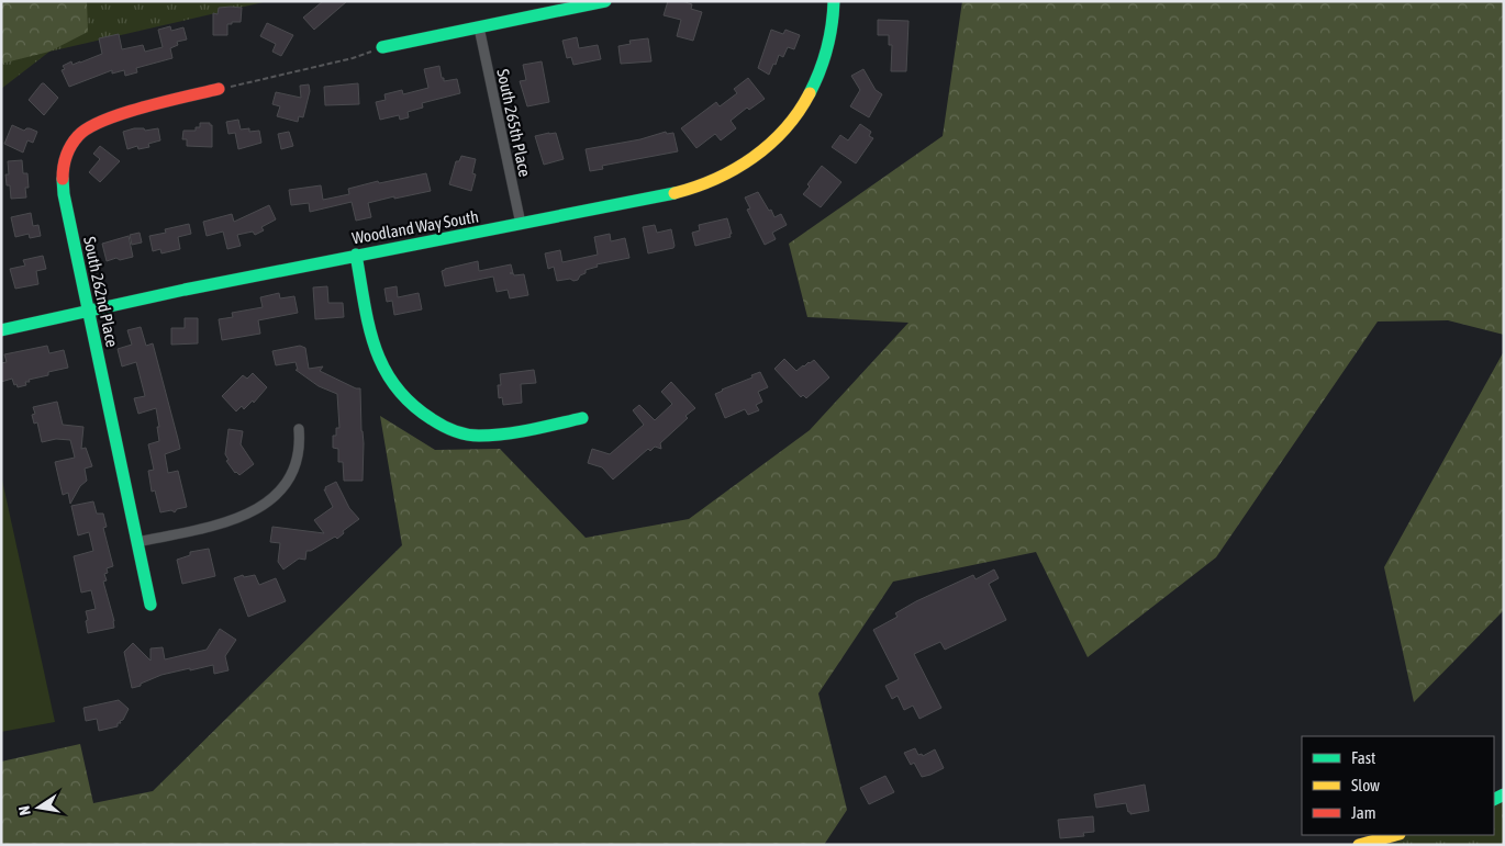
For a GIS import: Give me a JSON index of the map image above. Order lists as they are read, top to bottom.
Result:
{
  "streets": {
    "street": ["South 265th Place", "Woodland Way South", "South 262nd Place"]
  },
  "crossings": [
    ["South 265th Place", "Woodland Way South"],
    ["Woodland Way South", "South 262nd Place"]
  ],
  "legend": ["Fast", "Slow", "Jam"],
  "north": "left"
}
